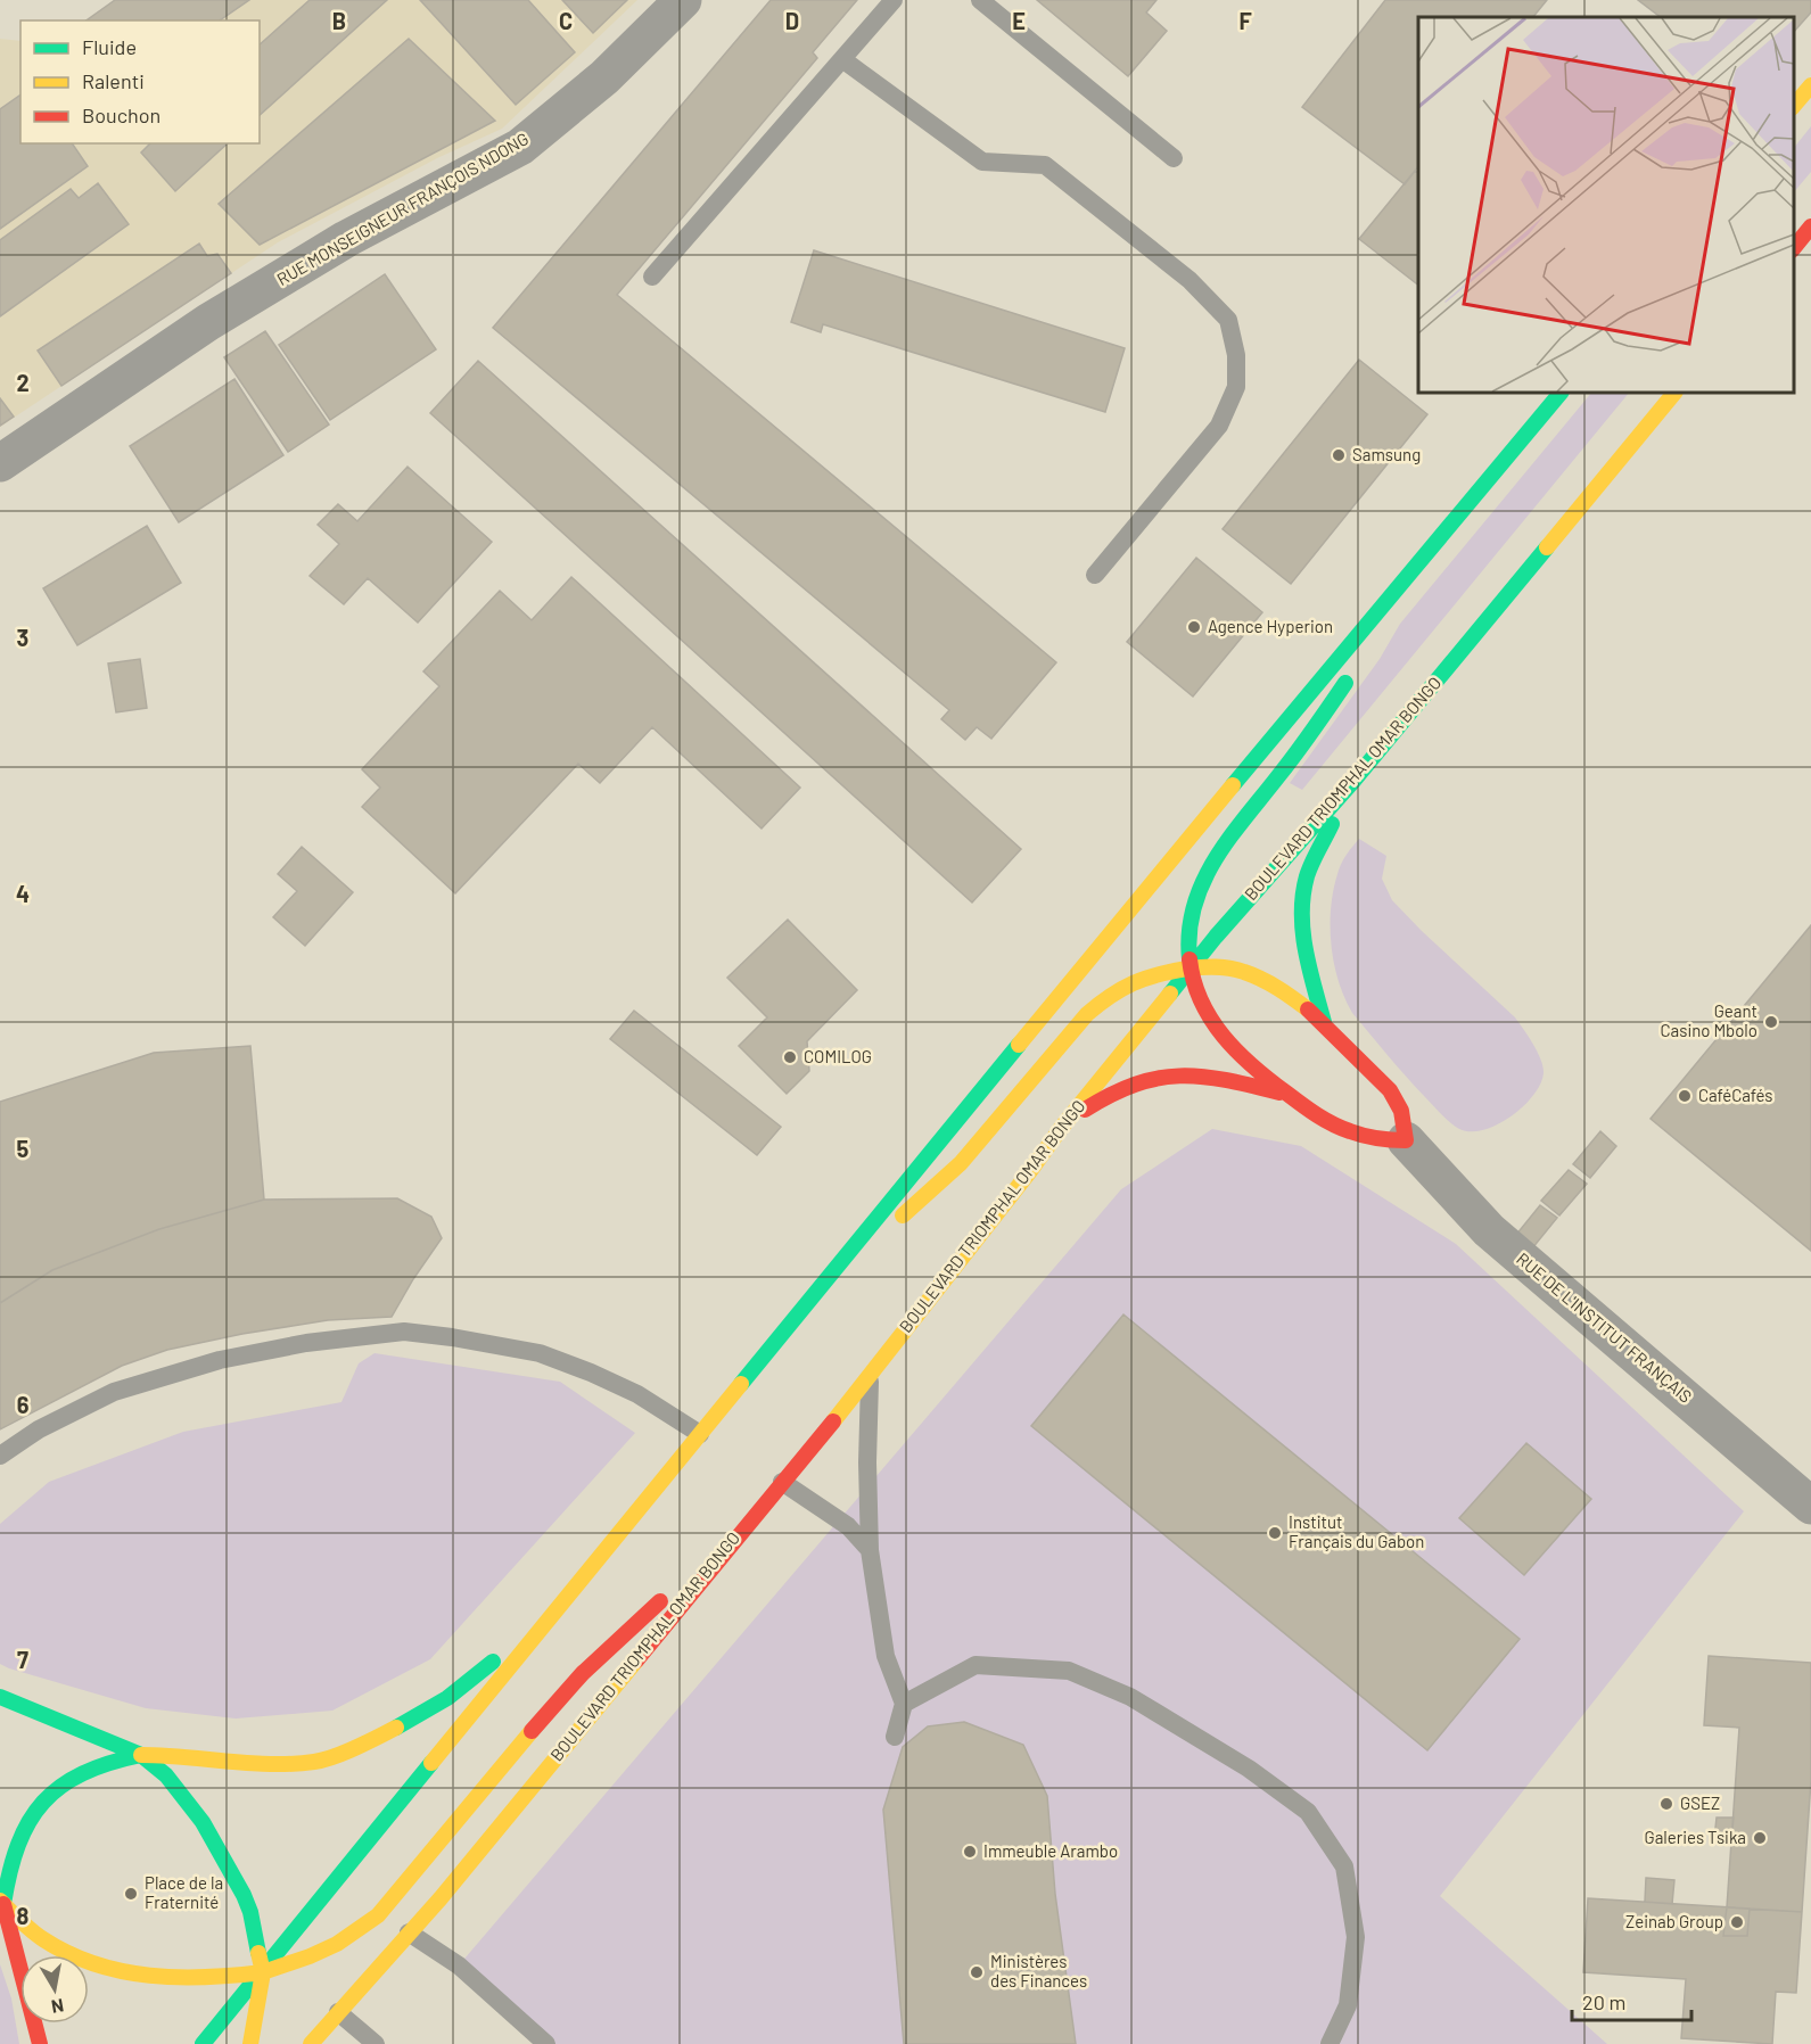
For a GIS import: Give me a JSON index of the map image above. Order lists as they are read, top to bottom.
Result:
{
  "streets": {
    "main road": ["BOULEVARD TRIOMPHAL OMAR BONGO"],
    "street": ["RUE MONSEIGNEUR FRANÇOIS NDONG", "RUE DE L'INSTITUT FRANÇAIS"]
  },
  "places": [
    "Samsung",
    "Agence Hyperion",
    "Geant Casino Mbolo",
    "COMILOG",
    "CaféCafés",
    "Institut Français du Gabon",
    "GSEZ",
    "Galeries Tsika",
    "Immeuble Arambo",
    "Place de la Fraternité",
    "Zeinab Group",
    "Ministères des Finances"
  ],
  "legend": ["Fluide", "Ralenti", "Bouchon"],
  "scale_bar": "20 m",
  "north": "bottom",
  "grid": {
    "columns": [
      "B",
      "C",
      "D",
      "E",
      "F"
    ],
    "rows": [
      "2",
      "3",
      "4",
      "5",
      "6",
      "7",
      "8"
    ]
  }
}
